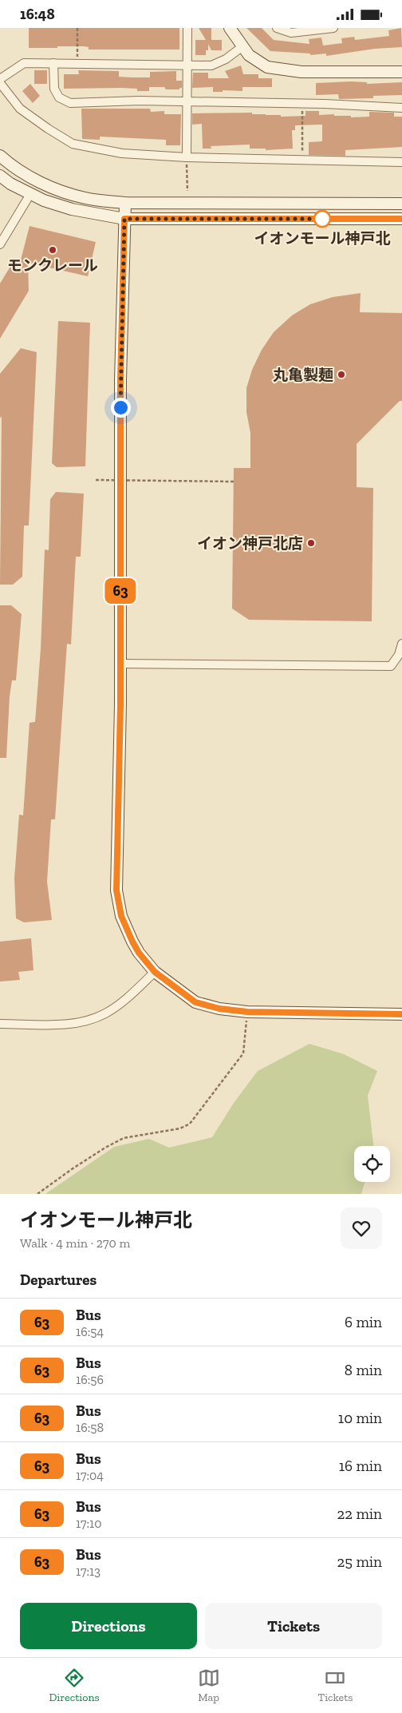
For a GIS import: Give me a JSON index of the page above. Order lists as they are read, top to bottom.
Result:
{
  "places": [
    "イオンモール神戸北",
    "モンクレール",
    "丸亀製麺",
    "イオン神戸北店"
  ],
  "lines": ["bus line 63"],
  "page": {
    "status": "16:48",
    "on_map": "63",
    "heading": [
      ["イオンモール神戸北", "Walk · 4 min · 270 m"],
      "Departures"
    ],
    "list": [
      {
        "mark": "63",
        "name": "Bus",
        "note": "16:54",
        "value": "6 min"
      },
      {
        "mark": "63",
        "name": "Bus",
        "note": "16:56",
        "value": "8 min"
      },
      {
        "mark": "63",
        "name": "Bus",
        "note": "16:58",
        "value": "10 min"
      },
      {
        "mark": "63",
        "name": "Bus",
        "note": "17:04",
        "value": "16 min"
      },
      {
        "mark": "63",
        "name": "Bus",
        "note": "17:10",
        "value": "22 min"
      },
      {
        "mark": "63",
        "name": "Bus",
        "note": "17:13",
        "value": "25 min"
      }
    ],
    "buttons": ["Directions", "Tickets"],
    "tabs": ["Directions", "Map", "Tickets"]
  }
}
